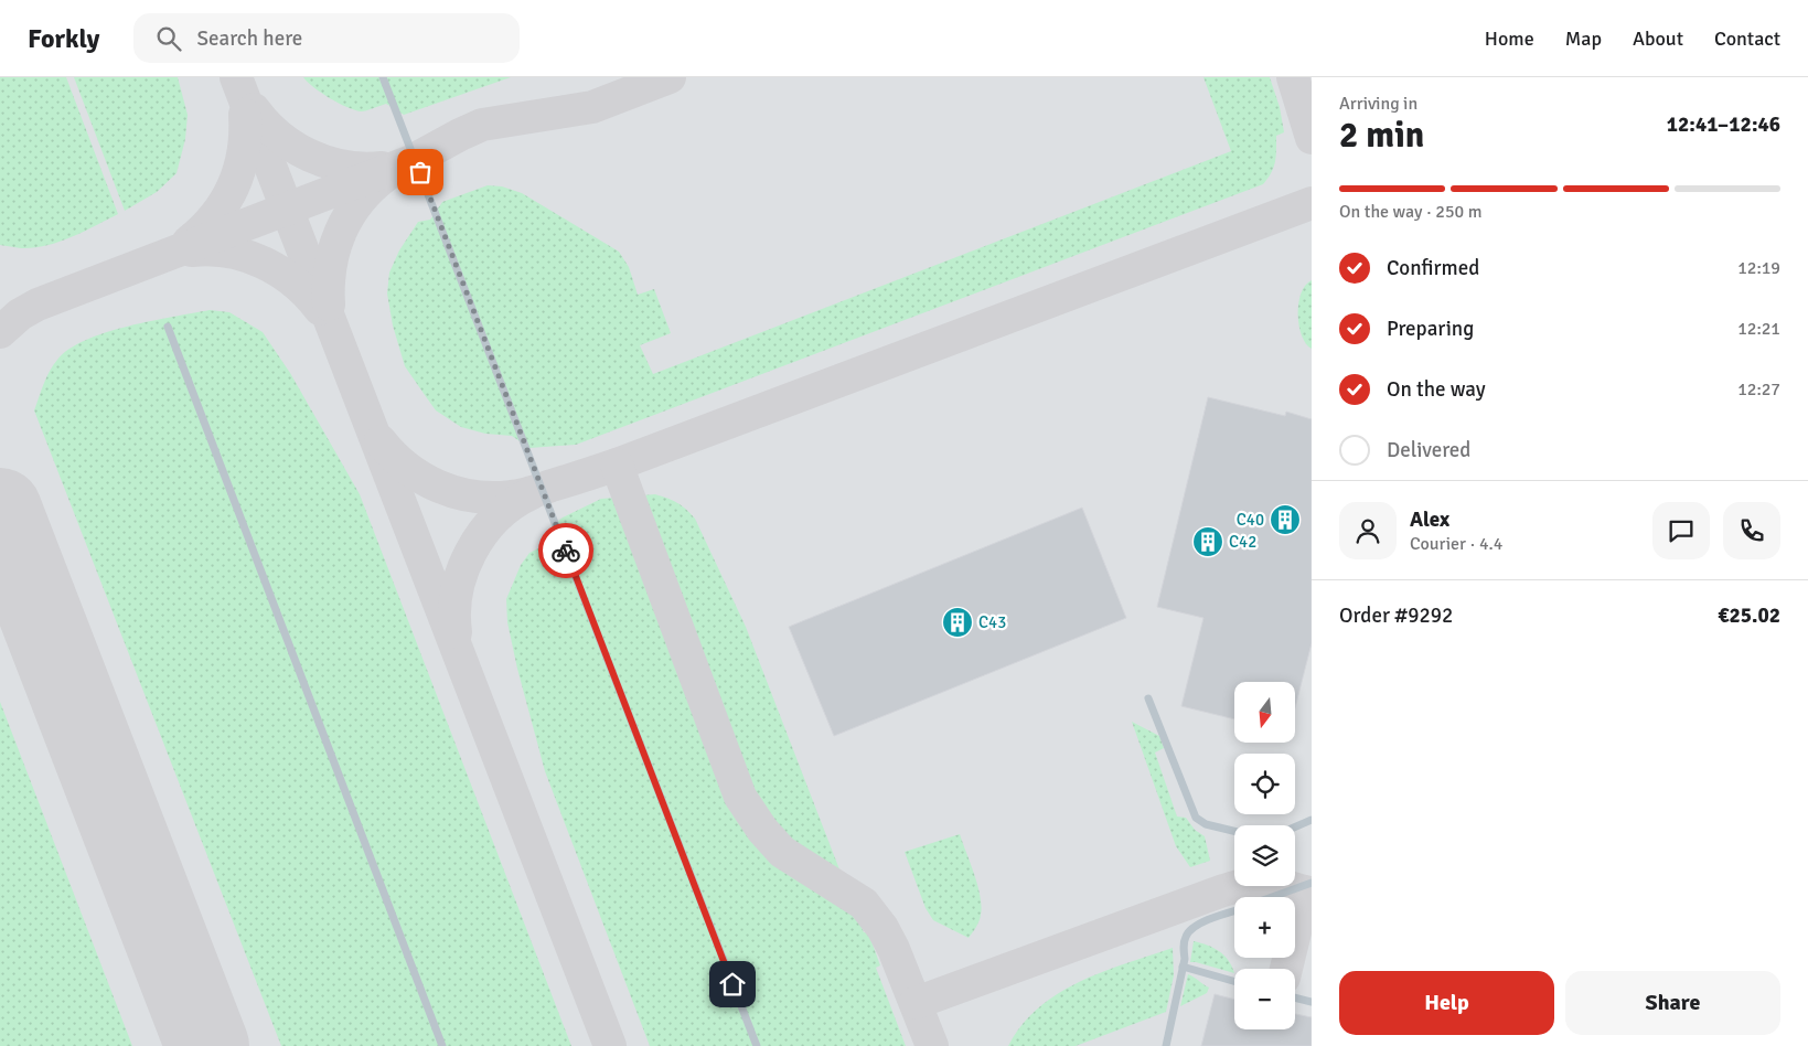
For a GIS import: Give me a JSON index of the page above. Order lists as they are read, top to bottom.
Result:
{
  "places": {
    "building": ["C40", "C42", "C43"]
  },
  "north": "bottom",
  "page": {
    "header": "Forkly",
    "search": "Search here",
    "nav": [
      "Home",
      "Map",
      "About",
      "Contact"
    ],
    "heading": ["2 min", "Arriving in", "12:41–12:46"],
    "panel": [
      "Alex",
      "Courier · 4.4",
      "Order #9292",
      "€25.02"
    ],
    "bar": "On the way · 250 m",
    "list": [
      ["Confirmed", "12:19"],
      ["Preparing", "12:21"],
      ["On the way", "12:27"],
      "Delivered"
    ],
    "map_buttons": ["+", "−"],
    "buttons": ["Help", "Share"]
  }
}
